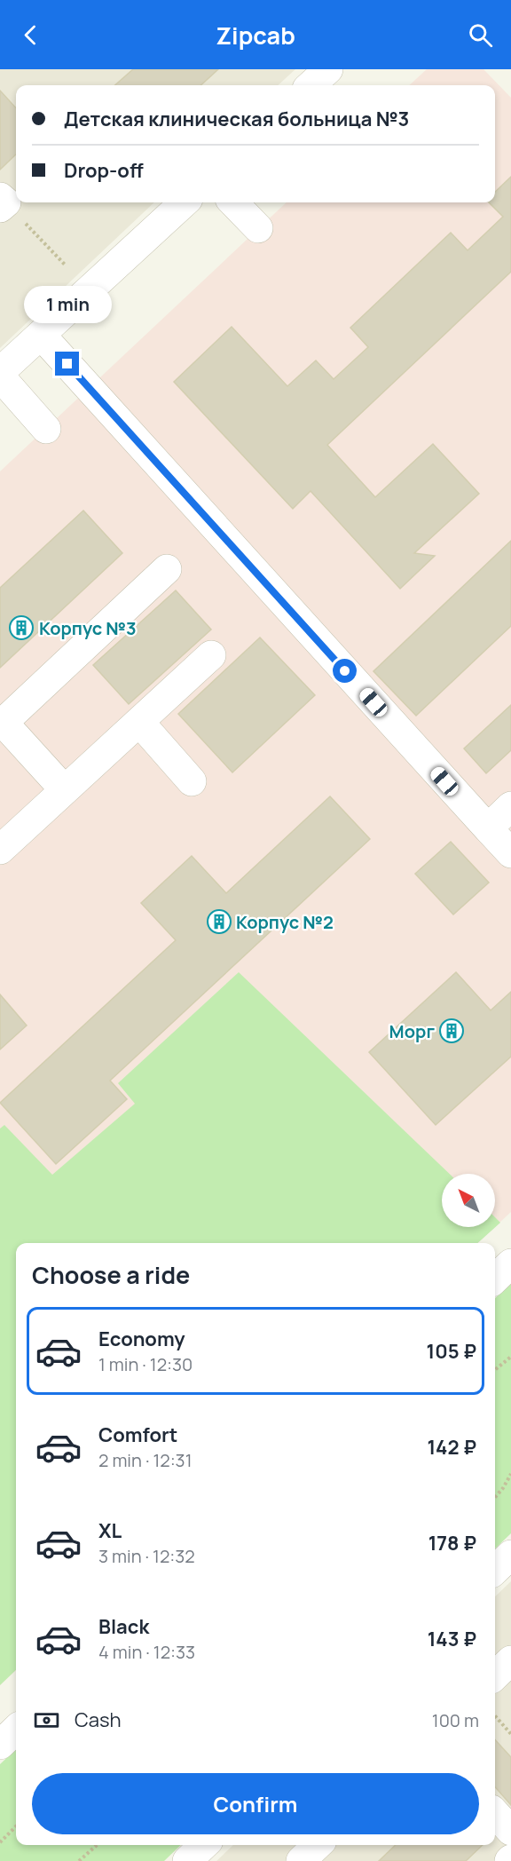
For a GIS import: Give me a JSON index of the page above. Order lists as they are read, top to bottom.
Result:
{
  "places": {
    "building": ["Корпус №3", "Корпус №2", "Морг"]
  },
  "north": "top left",
  "page": {
    "header": "Zipcab",
    "banner": ["Детская клиническая больница №3", "Drop-off"],
    "bubble": "1 min",
    "heading": "Choose a ride",
    "list": [
      {
        "name": "Economy",
        "note": "1 min · 12:30",
        "value": "105 ₽"
      },
      {
        "name": "Comfort",
        "note": "2 min · 12:31",
        "value": "142 ₽"
      },
      {
        "name": "XL",
        "note": "3 min · 12:32",
        "value": "178 ₽"
      },
      {
        "name": "Black",
        "note": "4 min · 12:33",
        "value": "143 ₽"
      }
    ],
    "pay": ["Cash", "100 m"],
    "buttons": "Confirm"
  }
}
